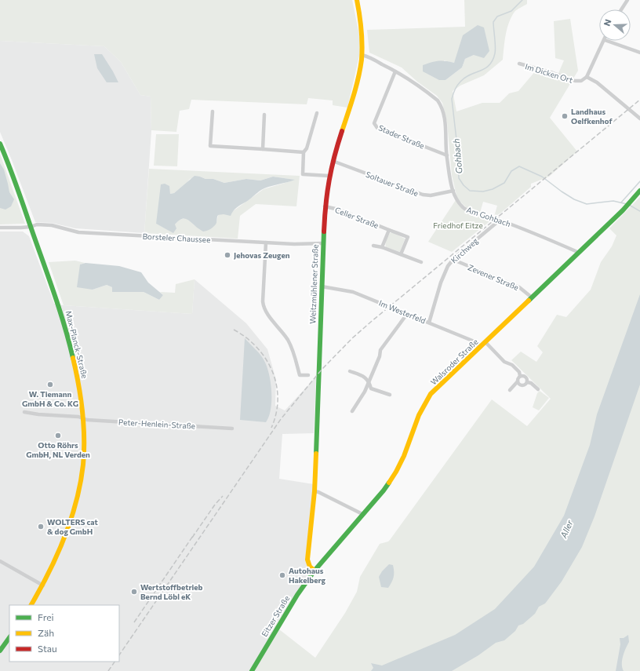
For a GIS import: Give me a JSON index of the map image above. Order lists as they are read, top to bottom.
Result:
{
  "streets": {
    "street": [
      "Im Dicken Ort",
      "Stader Straße",
      "Soltauer Straße",
      "Am Gohbach",
      "Celler Straße",
      "Borsteler Chaussee",
      "Kirchweg",
      "Zevener Straße",
      "Weitzmühlener Straße",
      "Im Westerfeld",
      "Max-Planck-Straße",
      "Walsroder Straße",
      "Peter-Henlein-Straße",
      "Eitzer Straße"
    ]
  },
  "crossings": [
    ["Stader Straße", "Am Gohbach"],
    ["Soltauer Straße", "Am Gohbach"],
    ["Soltauer Straße", "Weitzmühlener Straße"],
    ["Am Gohbach", "Kirchweg"],
    ["Am Gohbach", "Weitzmühlener Straße"],
    ["Am Gohbach", "Walsroder Straße"],
    ["Celler Straße", "Weitzmühlener Straße"],
    ["Borsteler Chaussee", "Weitzmühlener Straße"],
    ["Borsteler Chaussee", "Max-Planck-Straße"],
    ["Kirchweg", "Zevener Straße"],
    ["Kirchweg", "Im Westerfeld"],
    ["Zevener Straße", "Walsroder Straße"],
    ["Weitzmühlener Straße", "Im Westerfeld"],
    ["Weitzmühlener Straße", "Walsroder Straße"],
    ["Weitzmühlener Straße", "Eitzer Straße"],
    ["Im Westerfeld", "Walsroder Straße"],
    ["Max-Planck-Straße", "Peter-Henlein-Straße"],
    ["Walsroder Straße", "Eitzer Straße"]
  ],
  "water": ["Gohbach", "Aller"],
  "parks": ["Friedhof Eitze"],
  "places": [
    "Landhaus Oelfkenhof",
    "Jehovas Zeugen",
    "W. Tiemann GmbH & Co. KG",
    "Otto Röhrs GmbH, NL Verden",
    "WOLTERS cat & dog GmbH",
    "Autohaus Hakelberg",
    "Wertstoffbetrieb Bernd Löbl eK"
  ],
  "legend": ["Frei", "Zäh", "Stau"],
  "north": "left"
}
